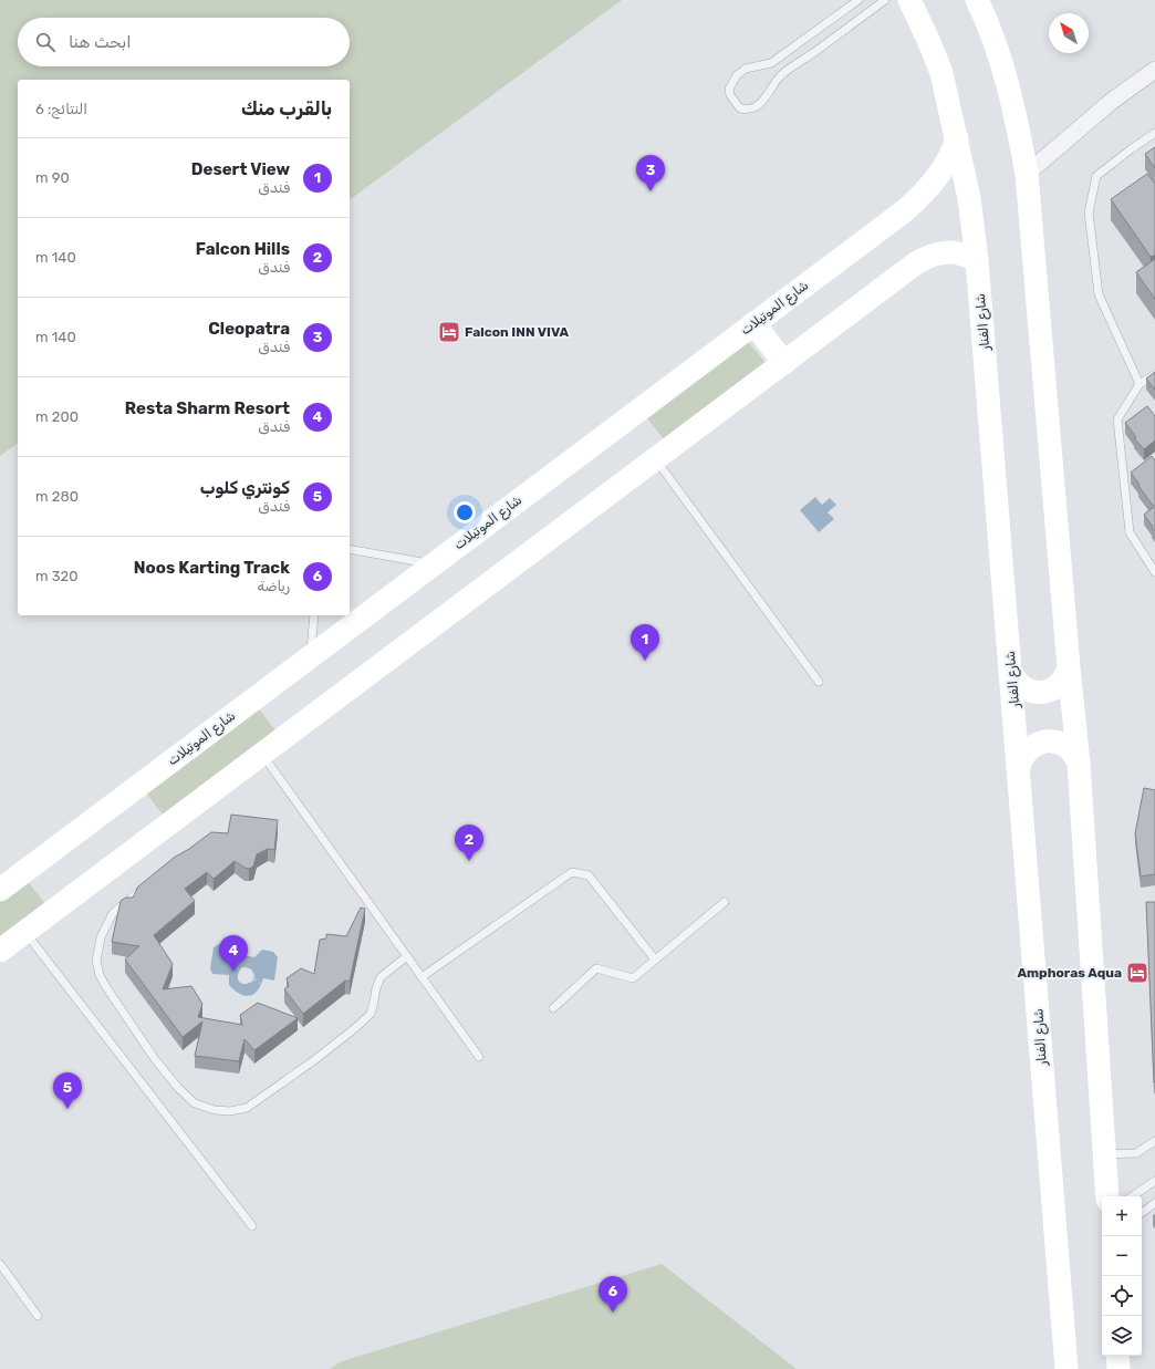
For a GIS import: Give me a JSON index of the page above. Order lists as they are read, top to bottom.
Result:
{
  "streets": {
    "main road": ["شارع الموتيلات", "شارع الفنار"]
  },
  "crossings": [
    ["شارع الموتيلات", "شارع الفنار"]
  ],
  "places": {
    "hotel": ["Falcon INN VIVA", "Amphoras Aqua"]
  },
  "north": "top left",
  "page": {
    "search": "ابحث هنا",
    "heading": ["بالقرب منك", "النتائج: 6"],
    "list": [
      {
        "mark": "1",
        "name": "Desert View",
        "note": "فندق",
        "value": "90 m"
      },
      {
        "mark": "2",
        "name": "Falcon Hills",
        "note": "فندق",
        "value": "140 m"
      },
      {
        "mark": "3",
        "name": "Cleopatra",
        "note": "فندق",
        "value": "140 m"
      },
      {
        "mark": "4",
        "name": "Resta Sharm Resort",
        "note": "فندق",
        "value": "200 m"
      },
      {
        "mark": "5",
        "name": "كونتري كلوب",
        "note": "فندق",
        "value": "280 m"
      },
      {
        "mark": "6",
        "name": "Noos Karting Track",
        "note": "رياضة",
        "value": "320 m"
      }
    ],
    "pins": [
      "3",
      "1",
      "2",
      "4",
      "5",
      "6"
    ],
    "map_buttons": ["+", "−"]
  }
}
